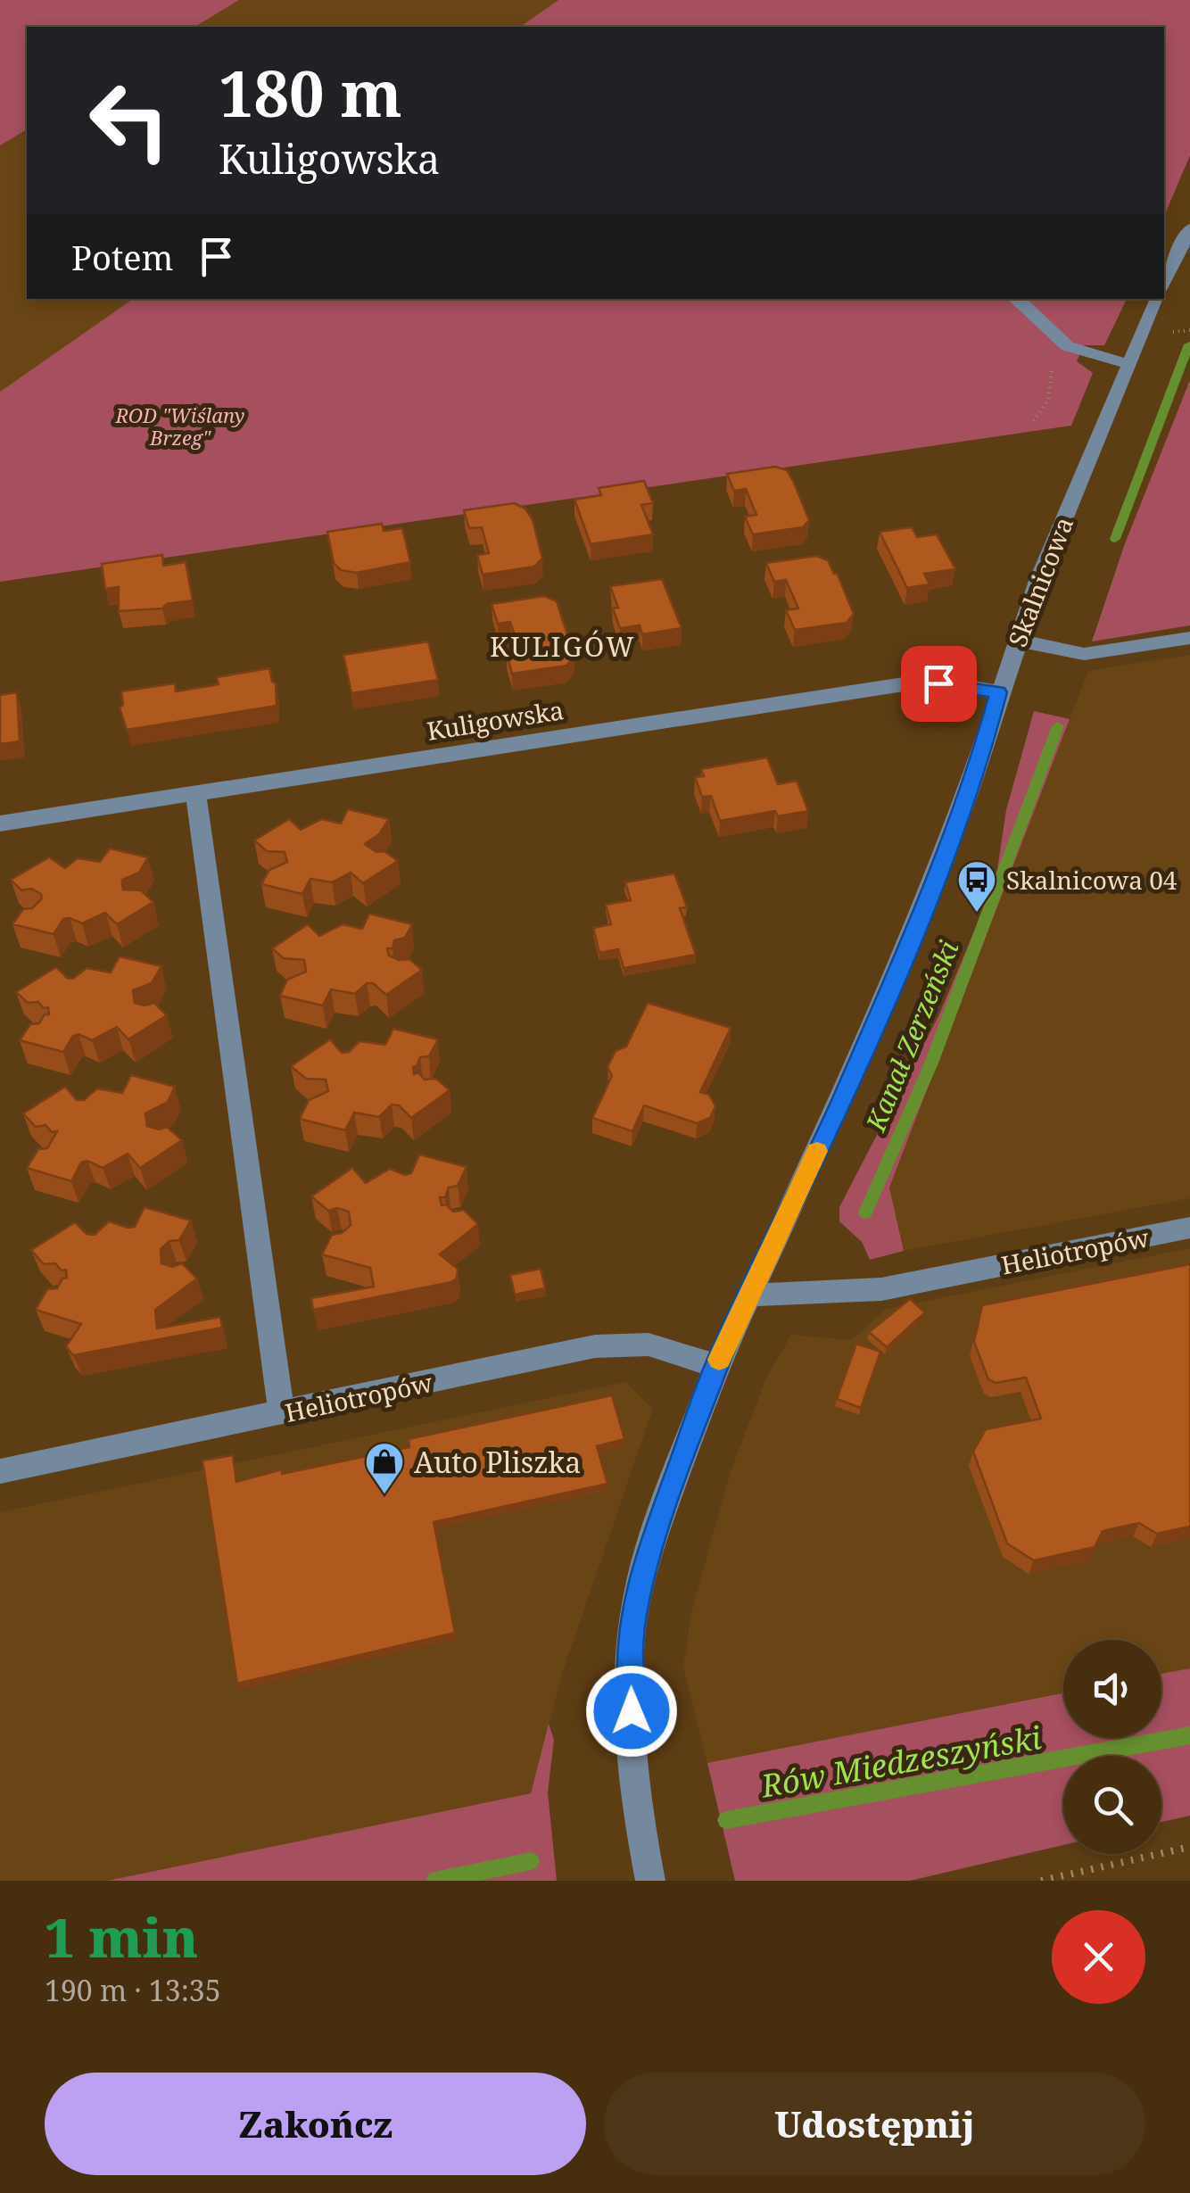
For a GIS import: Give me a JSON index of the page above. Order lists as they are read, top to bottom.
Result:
{
  "streets": {
    "street": ["Skalnicowa", "Kuligowska", "Heliotropów"]
  },
  "crossings": [
    ["Skalnicowa", "Kuligowska"],
    ["Skalnicowa", "Heliotropów"]
  ],
  "districts": ["KULIGÓW"],
  "water": ["Kanał Zerzeński", "Rów Miedzeszyński"],
  "parks": ["ROD \"Wiślany Brzeg\""],
  "places": {
    "bus stop": ["Skalnicowa 04"],
    "shop": ["Auto Pliszka"]
  },
  "page": {
    "turn": ["180 m", "Kuligowska"],
    "then": "Potem",
    "heading": ["1 min", "190 m · 13:35"],
    "buttons": ["Zakończ", "Udostępnij"]
  }
}
